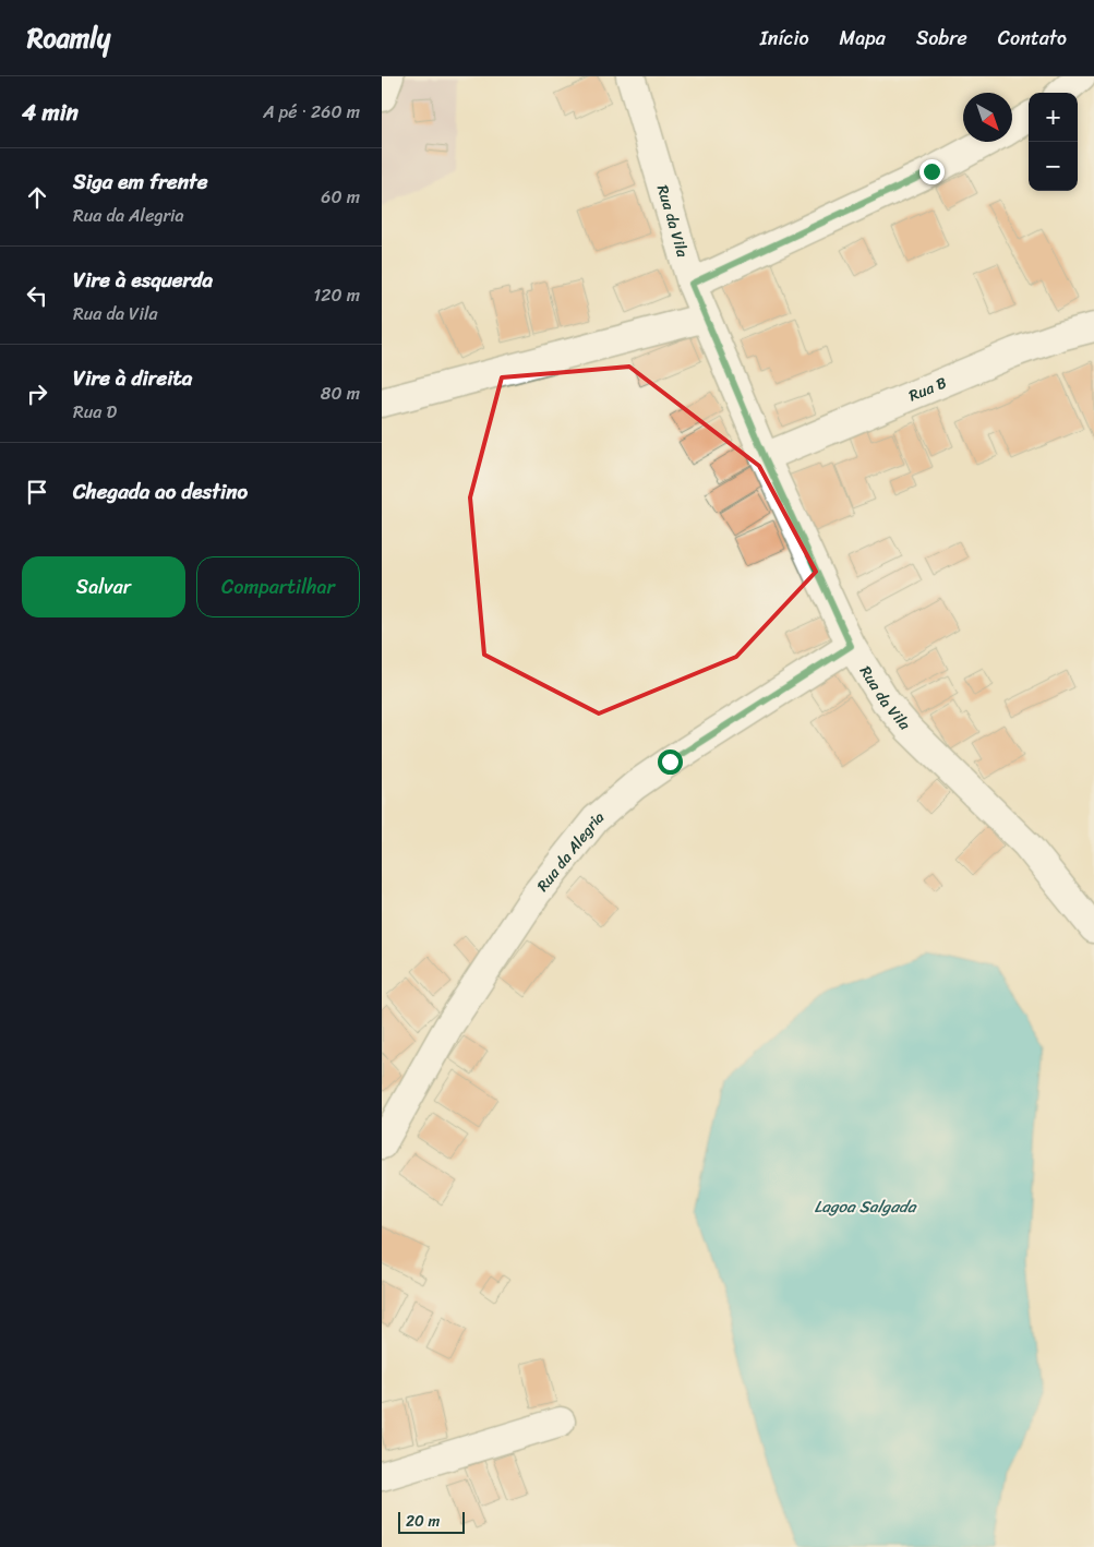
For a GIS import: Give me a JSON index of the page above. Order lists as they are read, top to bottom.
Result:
{
  "streets": {
    "street": ["Rua da Vila", "Rua B", "Rua da Alegria"]
  },
  "crossings": [
    ["Rua da Vila", "Rua B"],
    ["Rua da Vila", "Rua da Alegria"]
  ],
  "water": ["Lagoa Salgada"],
  "scale_bar": "20 m",
  "north": "bottom right",
  "page": {
    "header": "Roamly",
    "nav": [
      "Início",
      "Mapa",
      "Sobre",
      "Contato"
    ],
    "heading": ["4 min", "A pé · 260 m"],
    "map_buttons": ["+", "−"],
    "list": [
      ["Siga em frente", "Rua da Alegria", "60 m"],
      ["Vire à esquerda", "Rua da Vila", "120 m"],
      ["Vire à direita", "Rua D", "80 m"],
      "Chegada ao destino"
    ],
    "buttons": ["Salvar", "Compartilhar"],
    "scale": "20 m"
  }
}
